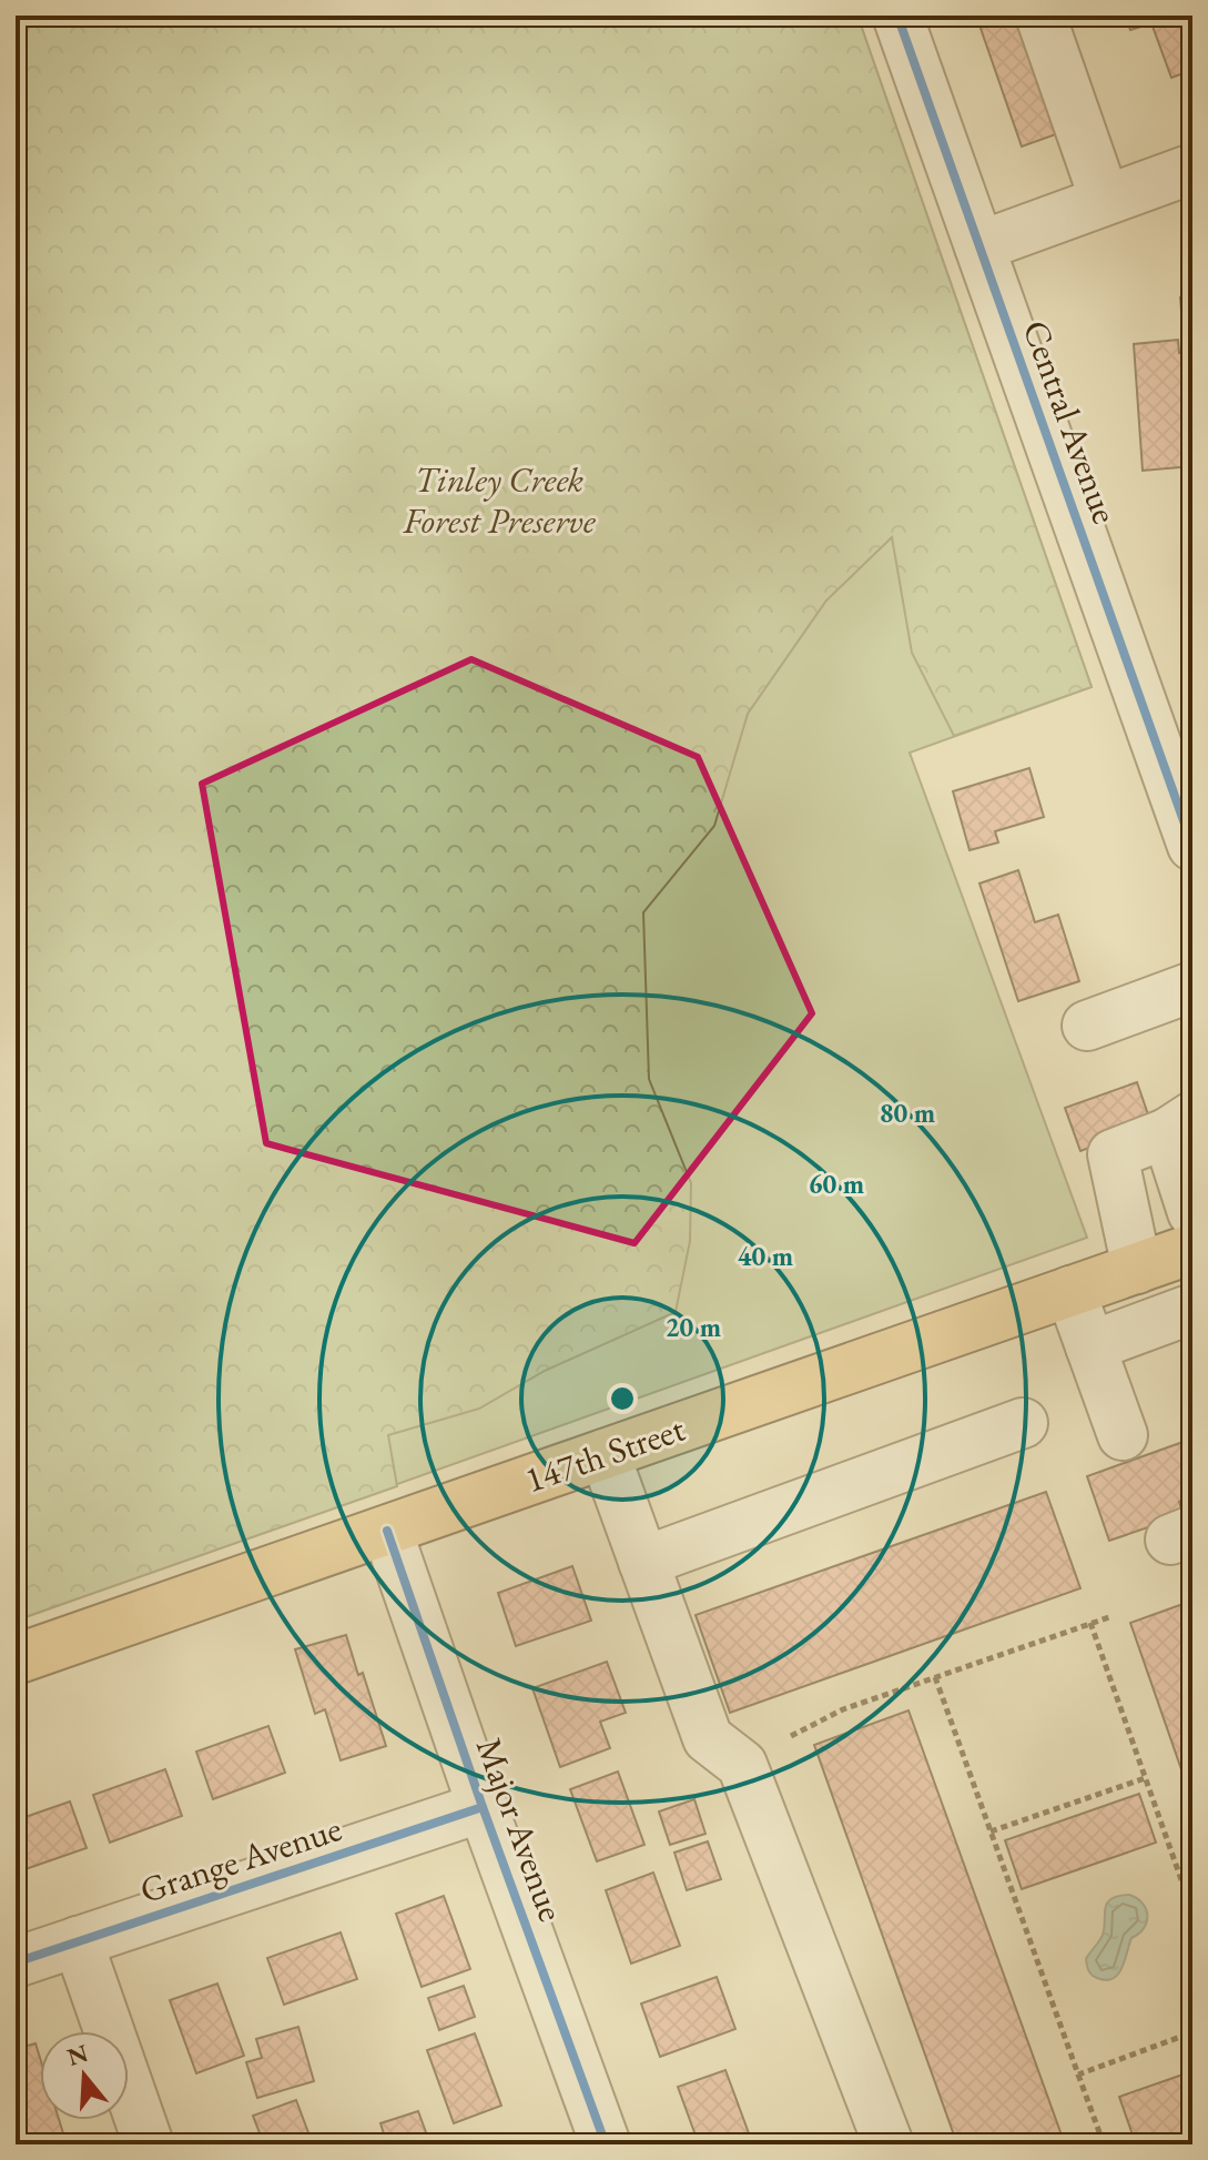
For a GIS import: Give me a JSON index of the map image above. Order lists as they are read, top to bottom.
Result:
{
  "streets": {
    "main road": ["147th Street"],
    "street": ["Central Avenue", "Major Avenue", "Grange Avenue"]
  },
  "crossings": [
    ["147th Street", "Major Avenue"],
    ["Major Avenue", "Grange Avenue"]
  ],
  "parks": ["Tinley Creek Forest Preserve"],
  "north": "top",
  "rings": [
    "80 m",
    "60 m",
    "40 m",
    "20 m"
  ]
}
